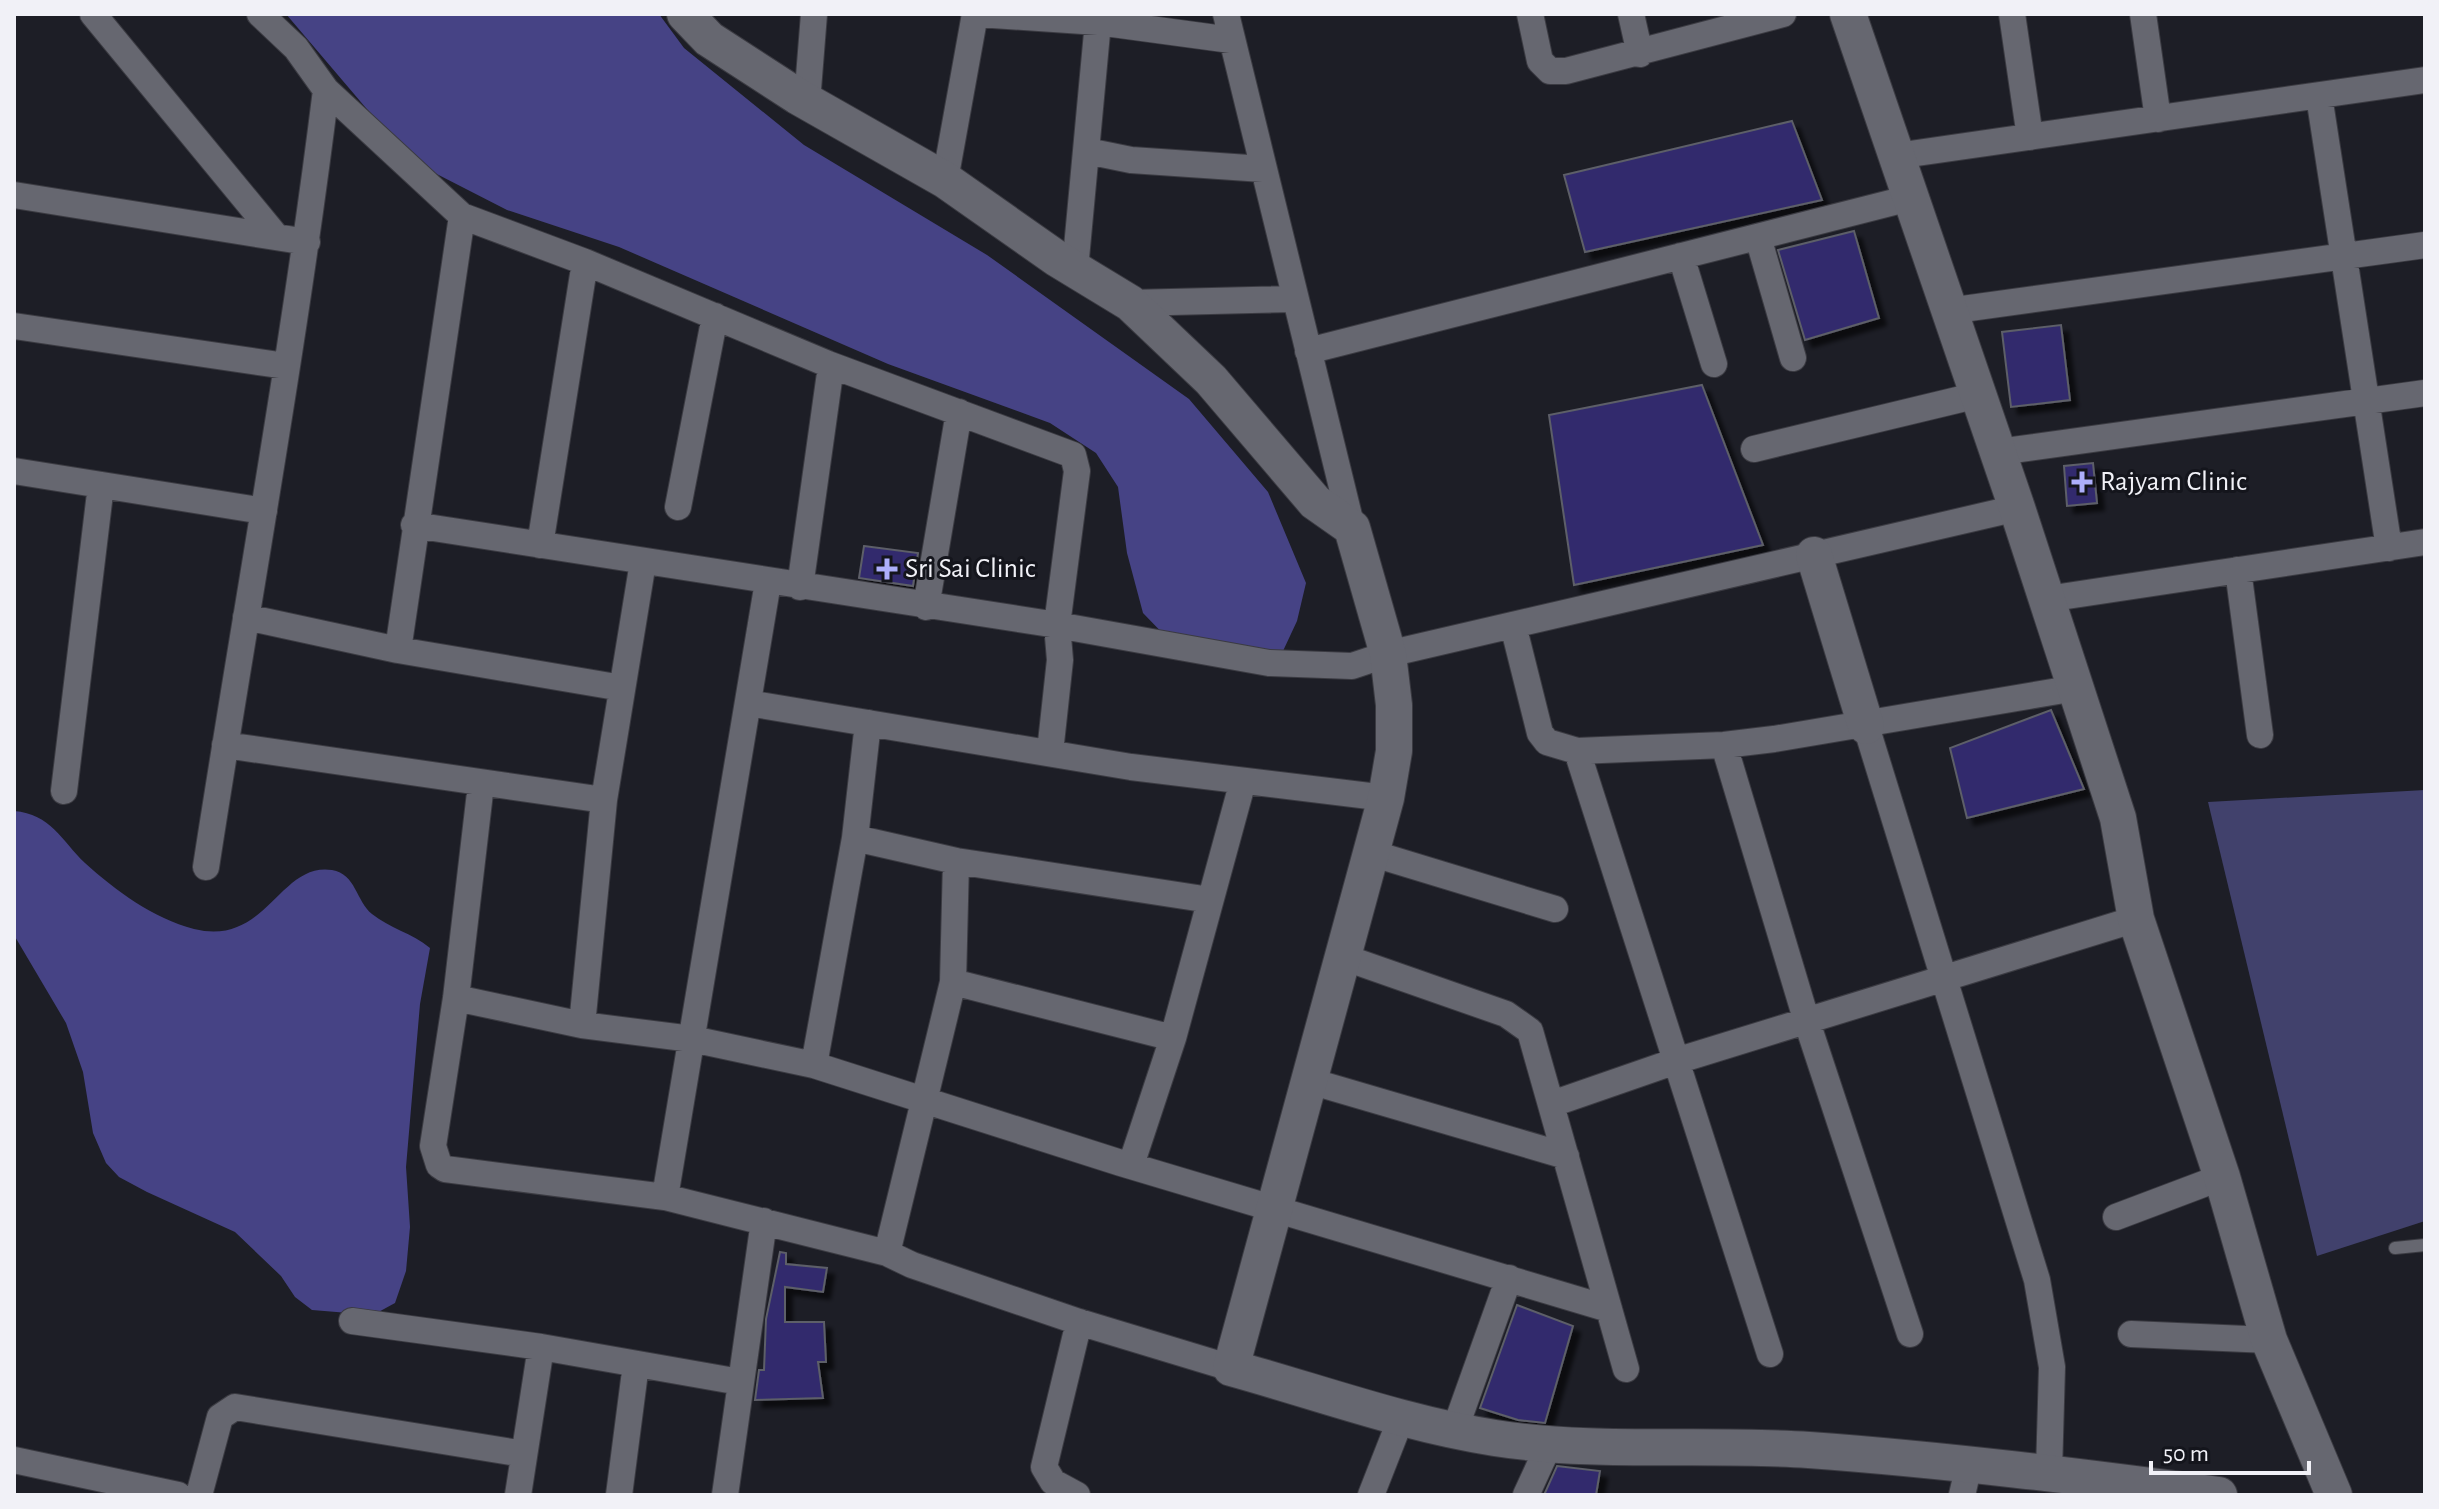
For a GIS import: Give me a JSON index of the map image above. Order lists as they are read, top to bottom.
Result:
{
  "places": {
    "health": ["Rajyam Clinic", "Sri Sai Clinic"]
  },
  "scale_bar": "50 m"
}
